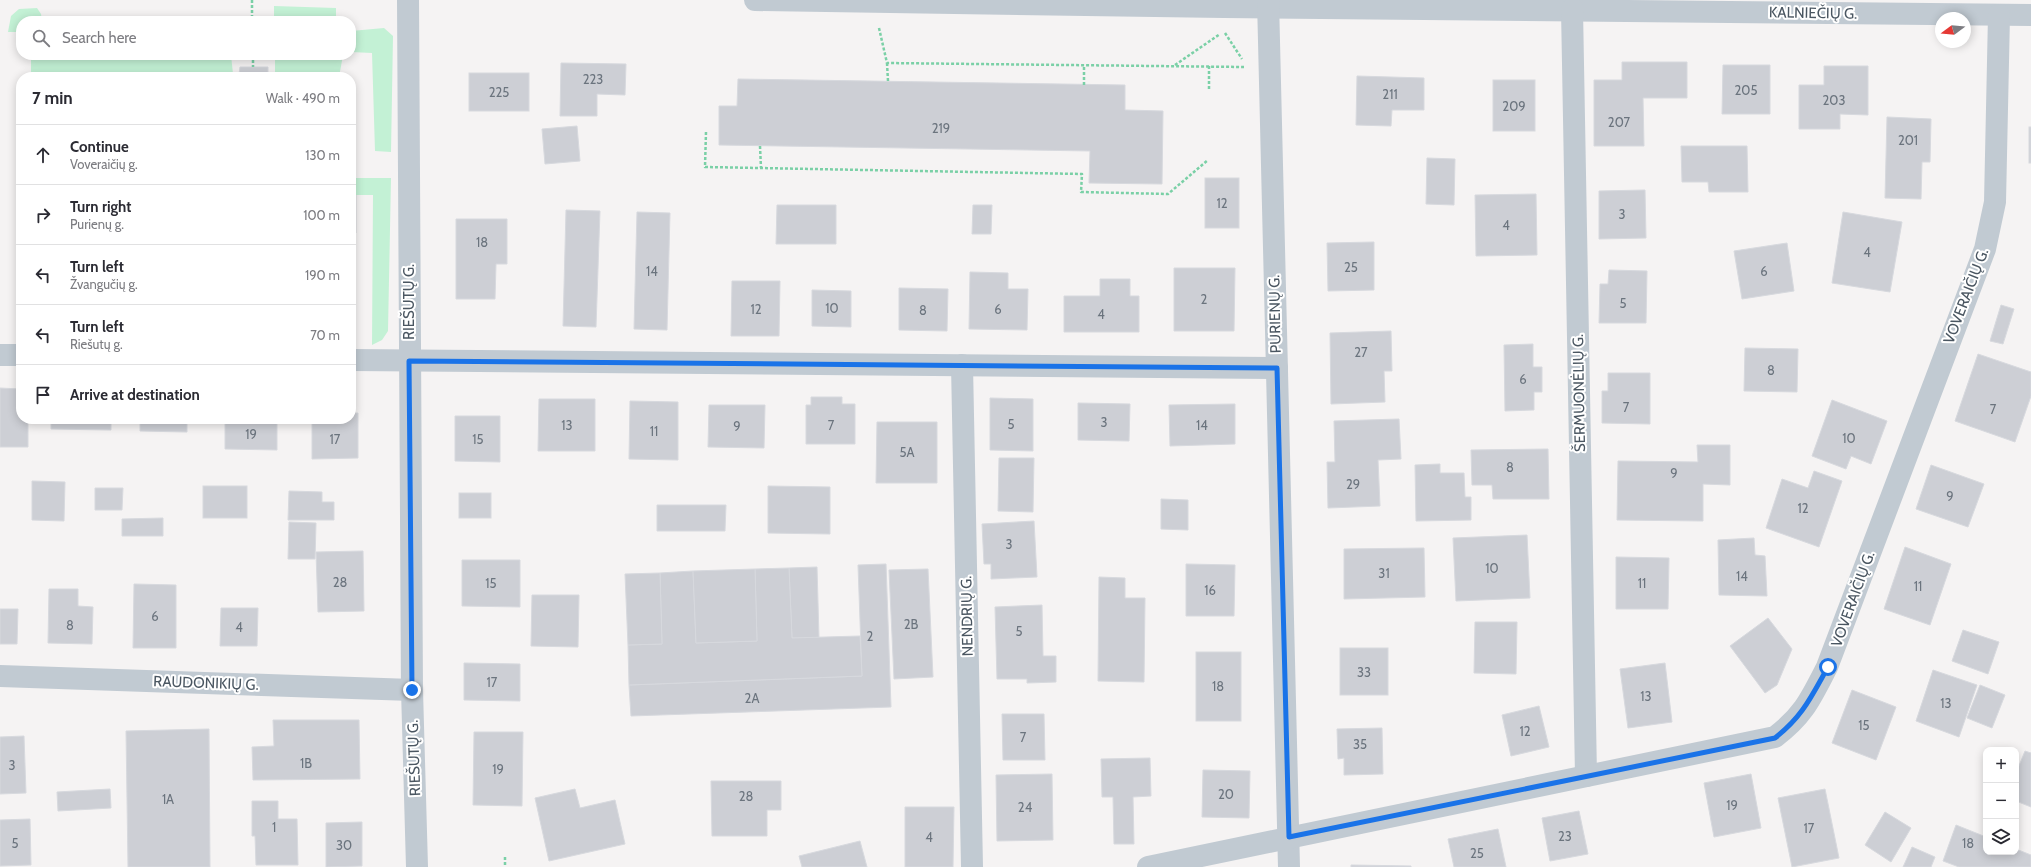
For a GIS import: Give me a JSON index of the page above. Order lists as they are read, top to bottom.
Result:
{
  "streets": {
    "street": [
      "KALNIEČIŲ G.",
      "VOVERAIČIŲ G.",
      "RIEŠUTŲ G.",
      "PURIENŲ G.",
      "ŠERMUONĖLIŲ G.",
      "NENDRIŲ G.",
      "RAUDONIKIŲ G."
    ]
  },
  "crossings": [
    ["KALNIEČIŲ G.", "VOVERAIČIŲ G."],
    ["KALNIEČIŲ G.", "PURIENŲ G."],
    ["KALNIEČIŲ G.", "ŠERMUONĖLIŲ G."],
    ["VOVERAIČIŲ G.", "PURIENŲ G."],
    ["VOVERAIČIŲ G.", "ŠERMUONĖLIŲ G."],
    ["RIEŠUTŲ G.", "RAUDONIKIŲ G."]
  ],
  "house_numbers": [
    "223",
    "205",
    "225",
    "211",
    "203",
    "209",
    "207",
    "219",
    "201",
    "12",
    "3",
    "4",
    "18",
    "4",
    "25",
    "14",
    "6",
    "2",
    "5",
    "10",
    "12",
    "6",
    "8",
    "4",
    "27",
    "8",
    "6",
    "7",
    "7",
    "3",
    "5",
    "13",
    "7",
    "14",
    "9",
    "11",
    "19",
    "10",
    "17",
    "15",
    "5A",
    "8",
    "9",
    "29",
    "9",
    "12",
    "3",
    "10",
    "31",
    "14",
    "28",
    "15",
    "11",
    "11",
    "16",
    "6",
    "2B",
    "8",
    "4",
    "5",
    "2",
    "33",
    "17",
    "18",
    "13",
    "2A",
    "13",
    "15",
    "12",
    "7",
    "35",
    "1B",
    "3",
    "19",
    "20",
    "28",
    "1A",
    "19",
    "24",
    "1",
    "17",
    "23",
    "4",
    "5",
    "18",
    "30",
    "25"
  ],
  "north": "left",
  "page": {
    "search": "Search here",
    "heading": ["7 min", "Walk · 490 m"],
    "list": [
      ["Continue", "Voveraičių g.", "130 m"],
      ["Turn right", "Purienų g.", "100 m"],
      ["Turn left", "Žvangučių g.", "190 m"],
      ["Turn left", "Riešutų g.", "70 m"],
      "Arrive at destination"
    ],
    "map_buttons": ["+", "−"]
  }
}
